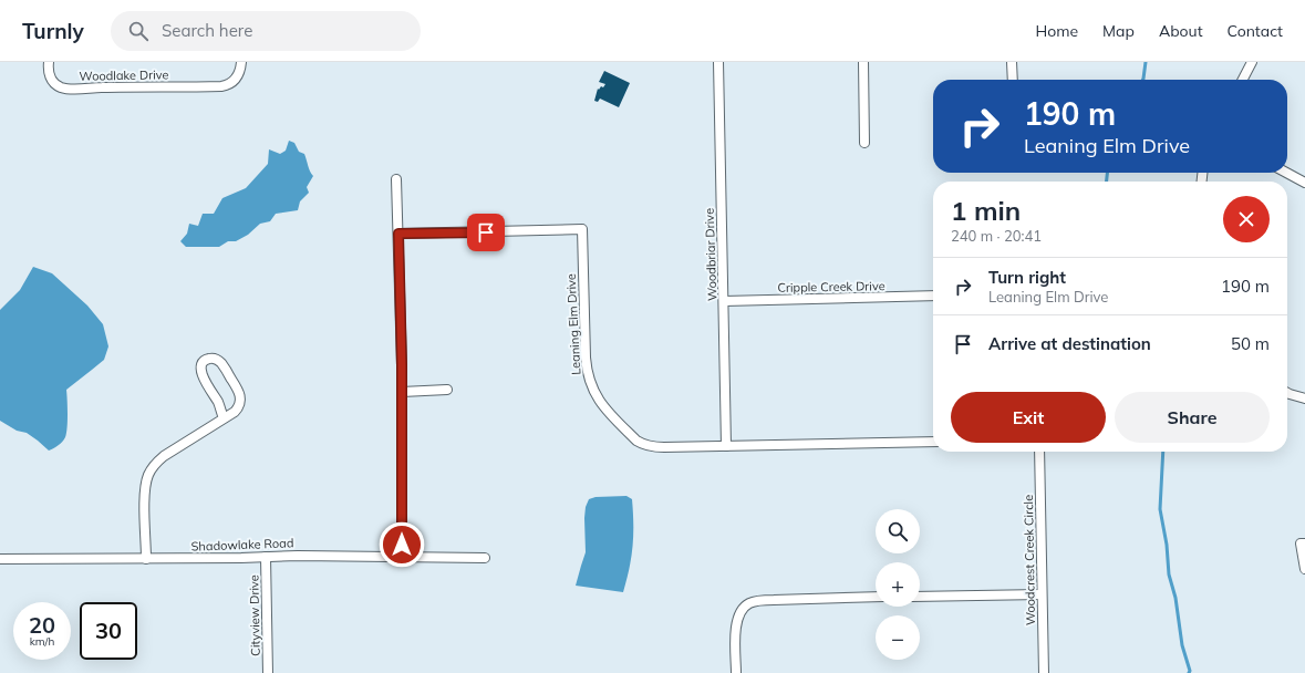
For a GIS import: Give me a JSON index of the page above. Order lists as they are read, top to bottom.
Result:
{
  "streets": {
    "street": [
      "Woodlake Drive",
      "Woodbriar Drive",
      "Cripple Creek Drive",
      "Leaning Elm Drive",
      "Shadowlake Road",
      "Woodcrest Creek Circle",
      "Cityview Drive"
    ]
  },
  "crossings": [
    ["Woodbriar Drive", "Cripple Creek Drive"],
    ["Woodbriar Drive", "Leaning Elm Drive"],
    ["Shadowlake Road", "Cityview Drive"]
  ],
  "page": {
    "header": "Turnly",
    "search": "Search here",
    "nav": [
      "Home",
      "Map",
      "About",
      "Contact"
    ],
    "turn": ["190 m", "Leaning Elm Drive"],
    "heading": ["1 min", "240 m · 20:41"],
    "list": [
      {
        "name": "Turn right",
        "note": "Leaning Elm Drive",
        "value": "190 m"
      },
      {
        "name": "Arrive at destination",
        "value": "50 m"
      }
    ],
    "buttons": ["Exit", "Share"],
    "map_buttons": ["+", "−"],
    "speed": "20 km/h",
    "limit": "30"
  }
}
